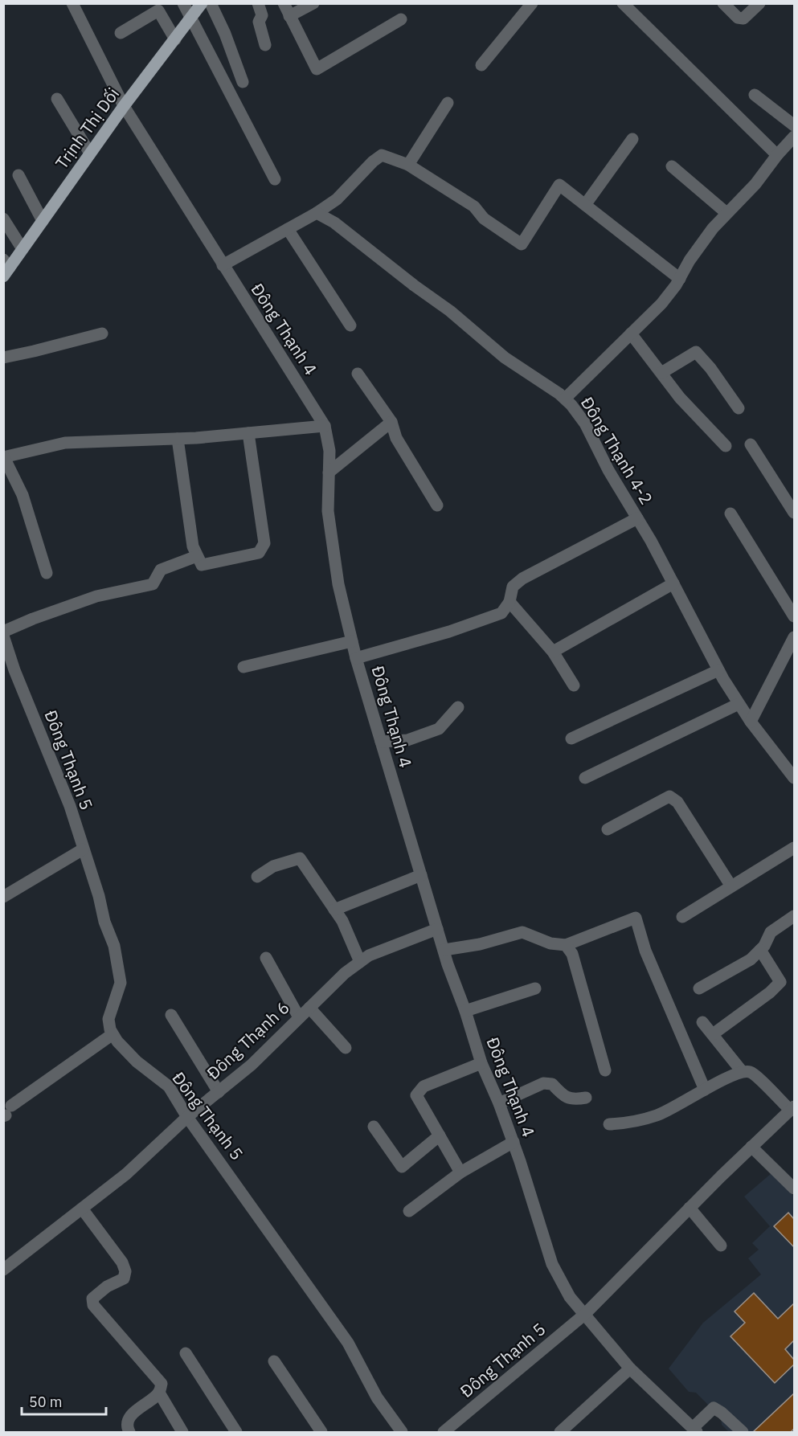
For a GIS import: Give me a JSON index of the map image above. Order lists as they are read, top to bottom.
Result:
{
  "streets": {
    "main road": ["Trịnh Thị Dối"],
    "street": [
      "Đông Thạnh 4",
      "Đông Thạnh 4-2",
      "Đông Thạnh 5",
      "Đông Thạnh 6"
    ]
  },
  "crossings": [
    ["Trịnh Thị Dối", "Đông Thạnh 4"],
    ["Đông Thạnh 4", "Đông Thạnh 5"],
    ["Đông Thạnh 4", "Đông Thạnh 6"],
    ["Đông Thạnh 5", "Đông Thạnh 6"]
  ],
  "scale_bar": "50 m"
}
